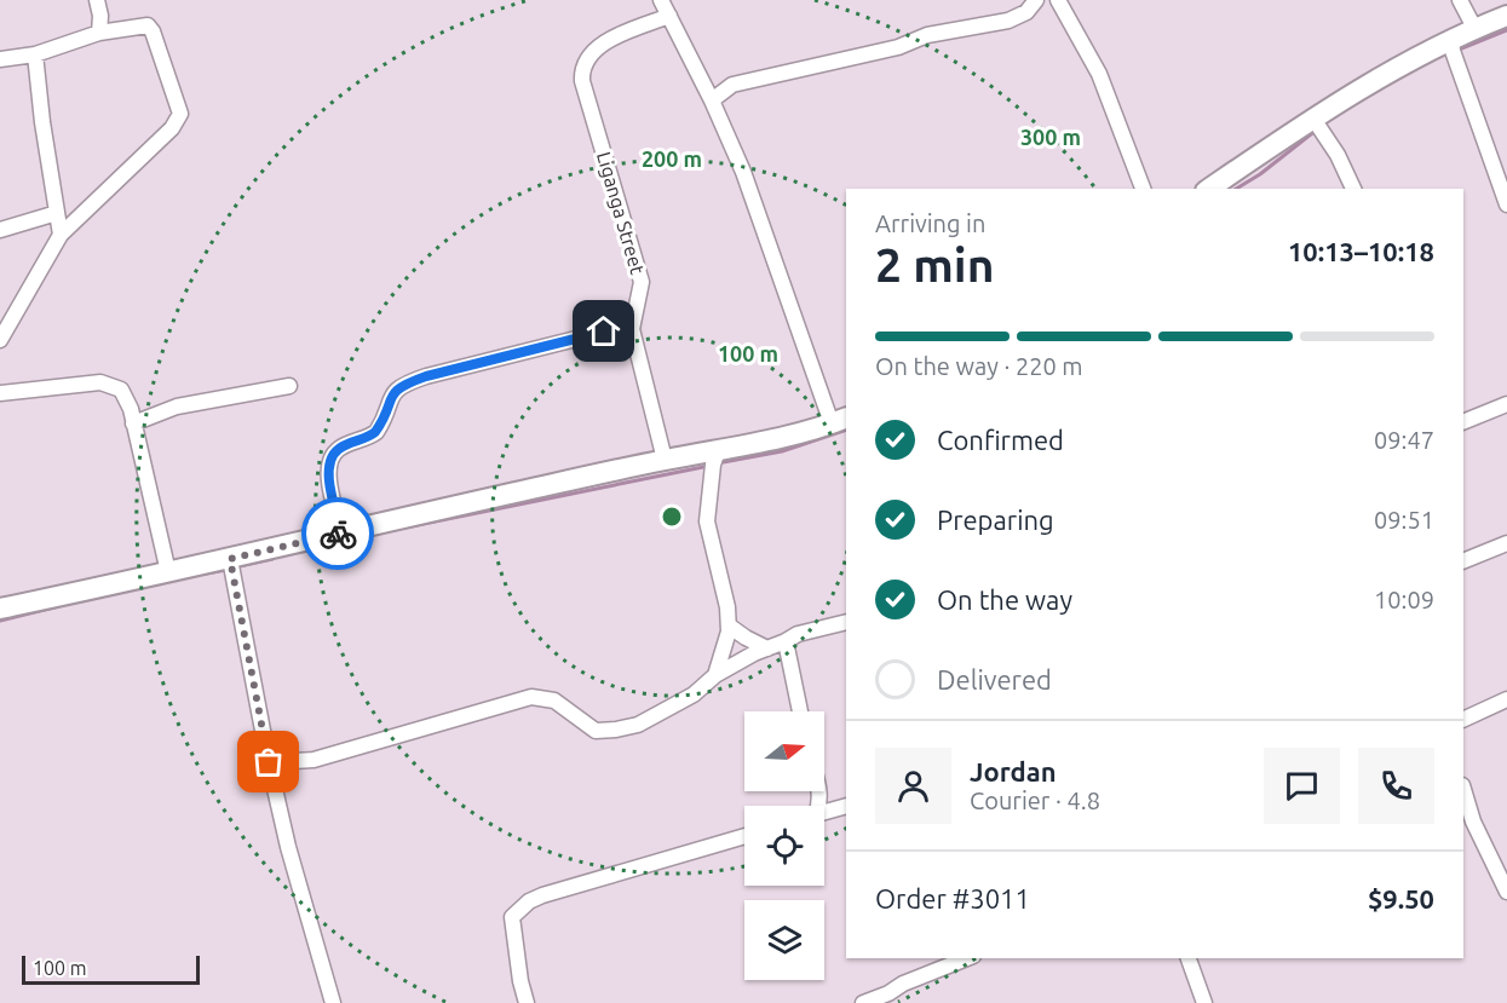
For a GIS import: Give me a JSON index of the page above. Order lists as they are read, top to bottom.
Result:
{
  "streets": {
    "street": ["Liganga Street"]
  },
  "scale_bar": "100 m",
  "north": "right",
  "page": {
    "heading": ["2 min", "Arriving in", "10:13–10:18"],
    "panel": [
      "Jordan",
      "Courier · 4.8",
      "Order #3011",
      "$9.50"
    ],
    "bar": "On the way · 220 m",
    "list": [
      ["Confirmed", "09:47"],
      ["Preparing", "09:51"],
      ["On the way", "10:09"],
      "Delivered"
    ],
    "scale": "100 m"
  },
  "rings": ["300 m", "200 m", "100 m"]
}
